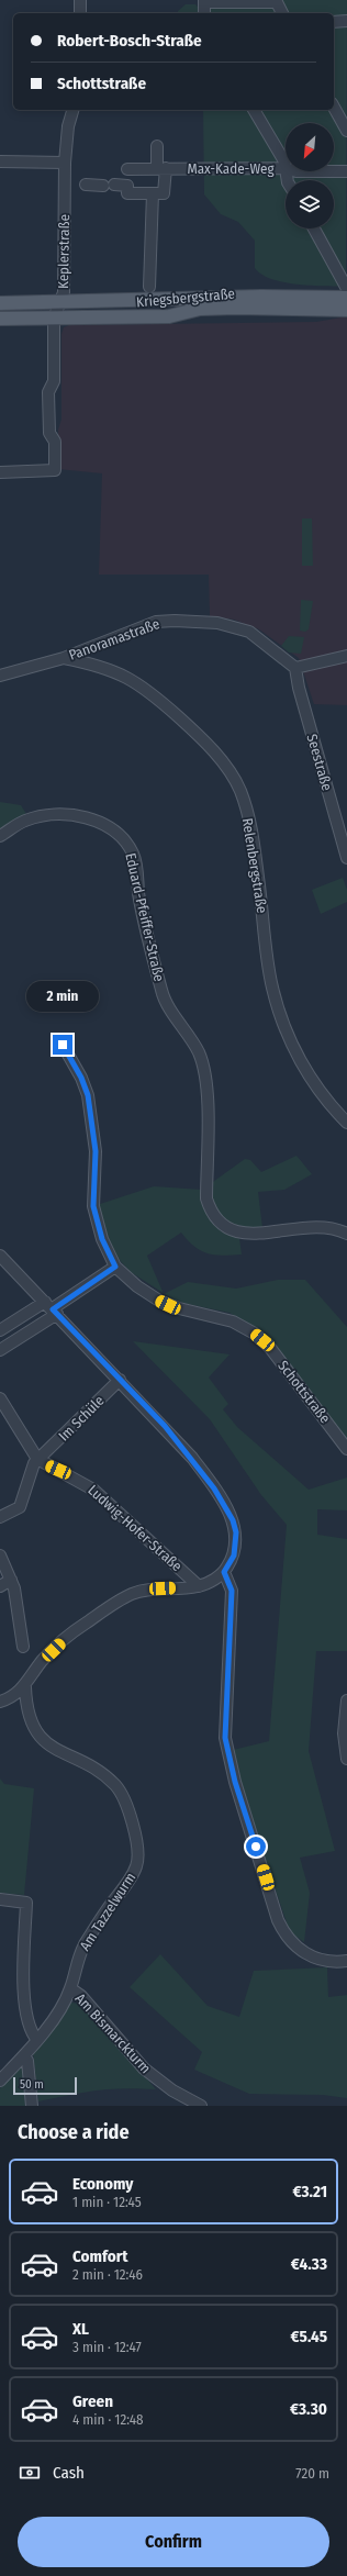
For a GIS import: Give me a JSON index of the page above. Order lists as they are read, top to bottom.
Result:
{
  "streets": {
    "main road": ["Kriegsbergstraße"],
    "street": [
      "Max-Kade-Weg",
      "Keplerstraße",
      "Panoramastraße",
      "Seestraße",
      "Relenbergstraße",
      "Eduard-Pfeiffer-Straße",
      "Schottstraße",
      "Im Schüle",
      "Ludwig-Hofer-Straße",
      "Am Tazzelwurm",
      "Am Bismarckturm"
    ]
  },
  "crossings": [
    ["Keplerstraße", "Kriegsbergstraße"],
    ["Panoramastraße", "Seestraße"],
    ["Panoramastraße", "Relenbergstraße"],
    ["Im Schüle", "Ludwig-Hofer-Straße"],
    ["Am Tazzelwurm", "Am Bismarckturm"]
  ],
  "scale_bar": "50 m",
  "north": "bottom left",
  "page": {
    "banner": ["Robert-Bosch-Straße", "Schottstraße"],
    "bubble": "2 min",
    "scale": "50 m",
    "heading": "Choose a ride",
    "list": [
      {
        "name": "Economy",
        "note": "1 min · 12:45",
        "value": "€3.21"
      },
      {
        "name": "Comfort",
        "note": "2 min · 12:46",
        "value": "€4.33"
      },
      {
        "name": "XL",
        "note": "3 min · 12:47",
        "value": "€5.45"
      },
      {
        "name": "Green",
        "note": "4 min · 12:48",
        "value": "€3.30"
      }
    ],
    "pay": ["Cash", "720 m"],
    "buttons": "Confirm"
  }
}
